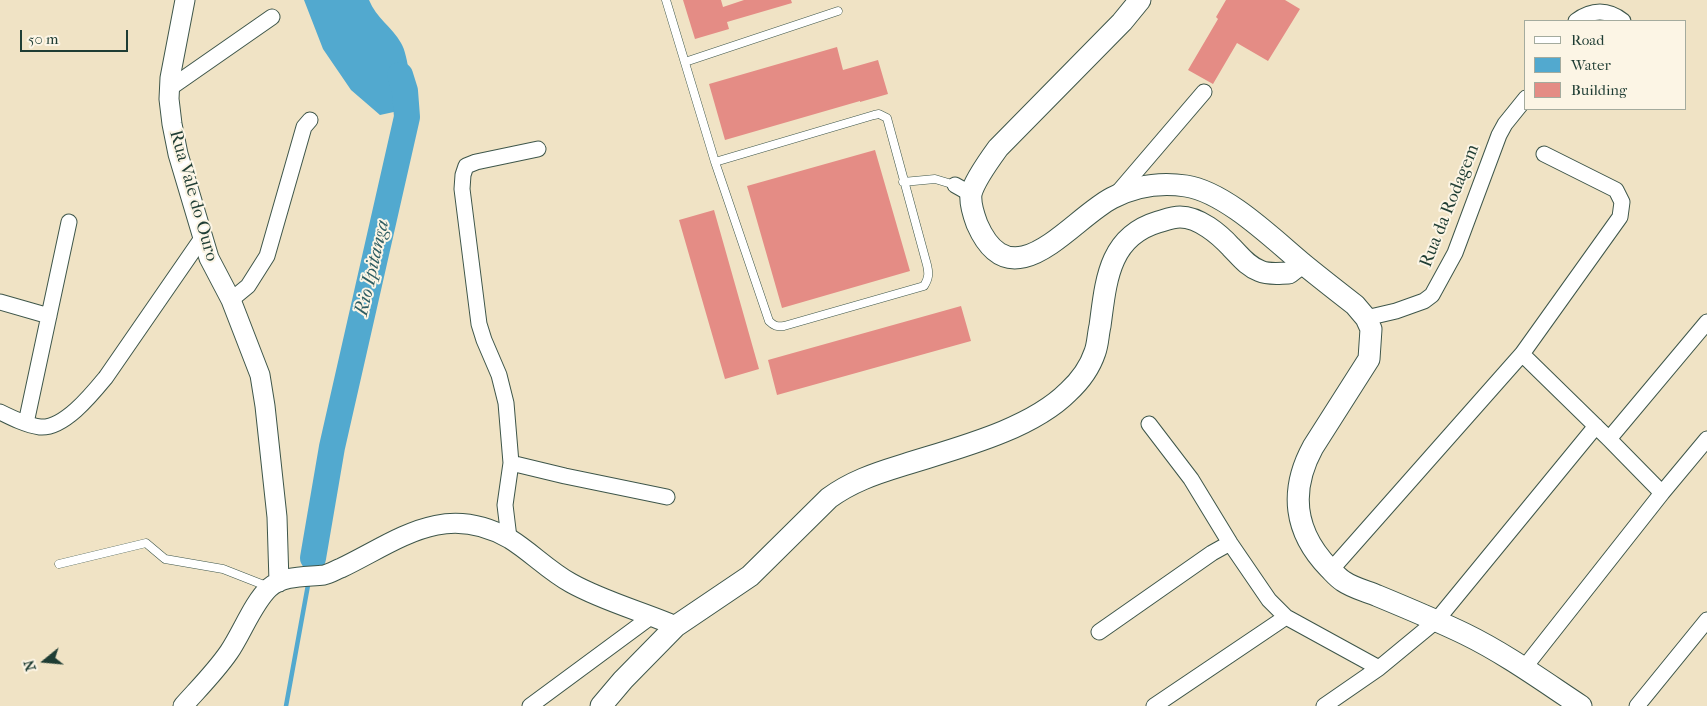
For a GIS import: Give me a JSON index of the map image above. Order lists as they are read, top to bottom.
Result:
{
  "streets": {
    "street": ["Rua Vale do Ouro", "Rua da Rodagem"]
  },
  "water": ["Rio Ipitanga"],
  "legend": ["Road", "Water", "Building"],
  "scale_bar": "50 m",
  "north": "left"
}
